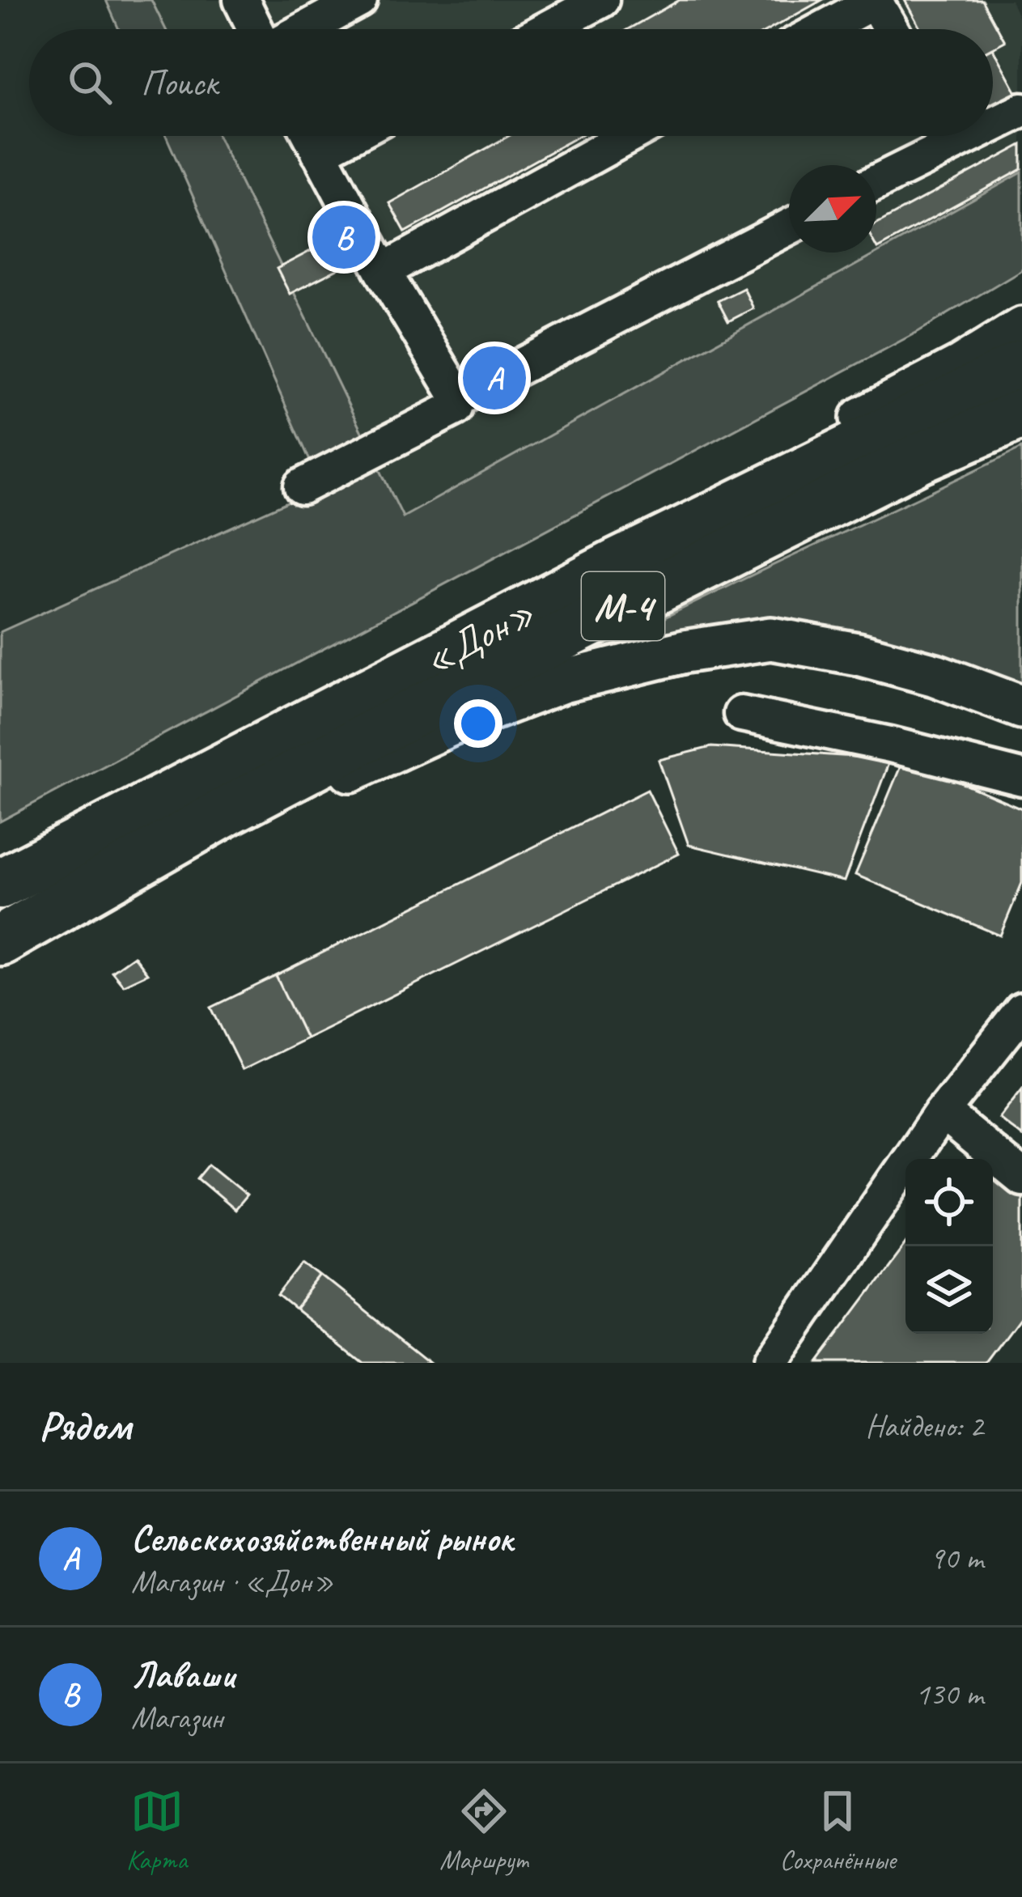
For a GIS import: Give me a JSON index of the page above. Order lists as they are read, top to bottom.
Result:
{
  "streets": {
    "highway": ["М-4", "«Дон»"]
  },
  "crossings": [
    ["М-4", "«Дон»"]
  ],
  "north": "top right",
  "page": {
    "search": "Поиск",
    "pins": ["B", "A"],
    "heading": ["Рядом", "Найдено: 2"],
    "list": [
      {
        "mark": "A",
        "name": "Сельскохозяйственный рынок",
        "note": "Магазин · «Дон»",
        "value": "90 m"
      },
      {
        "mark": "B",
        "name": "Лаваши",
        "note": "Магазин",
        "value": "130 m"
      }
    ],
    "nav": ["Карта", "Маршрут", "Сохранённые"]
  }
}
